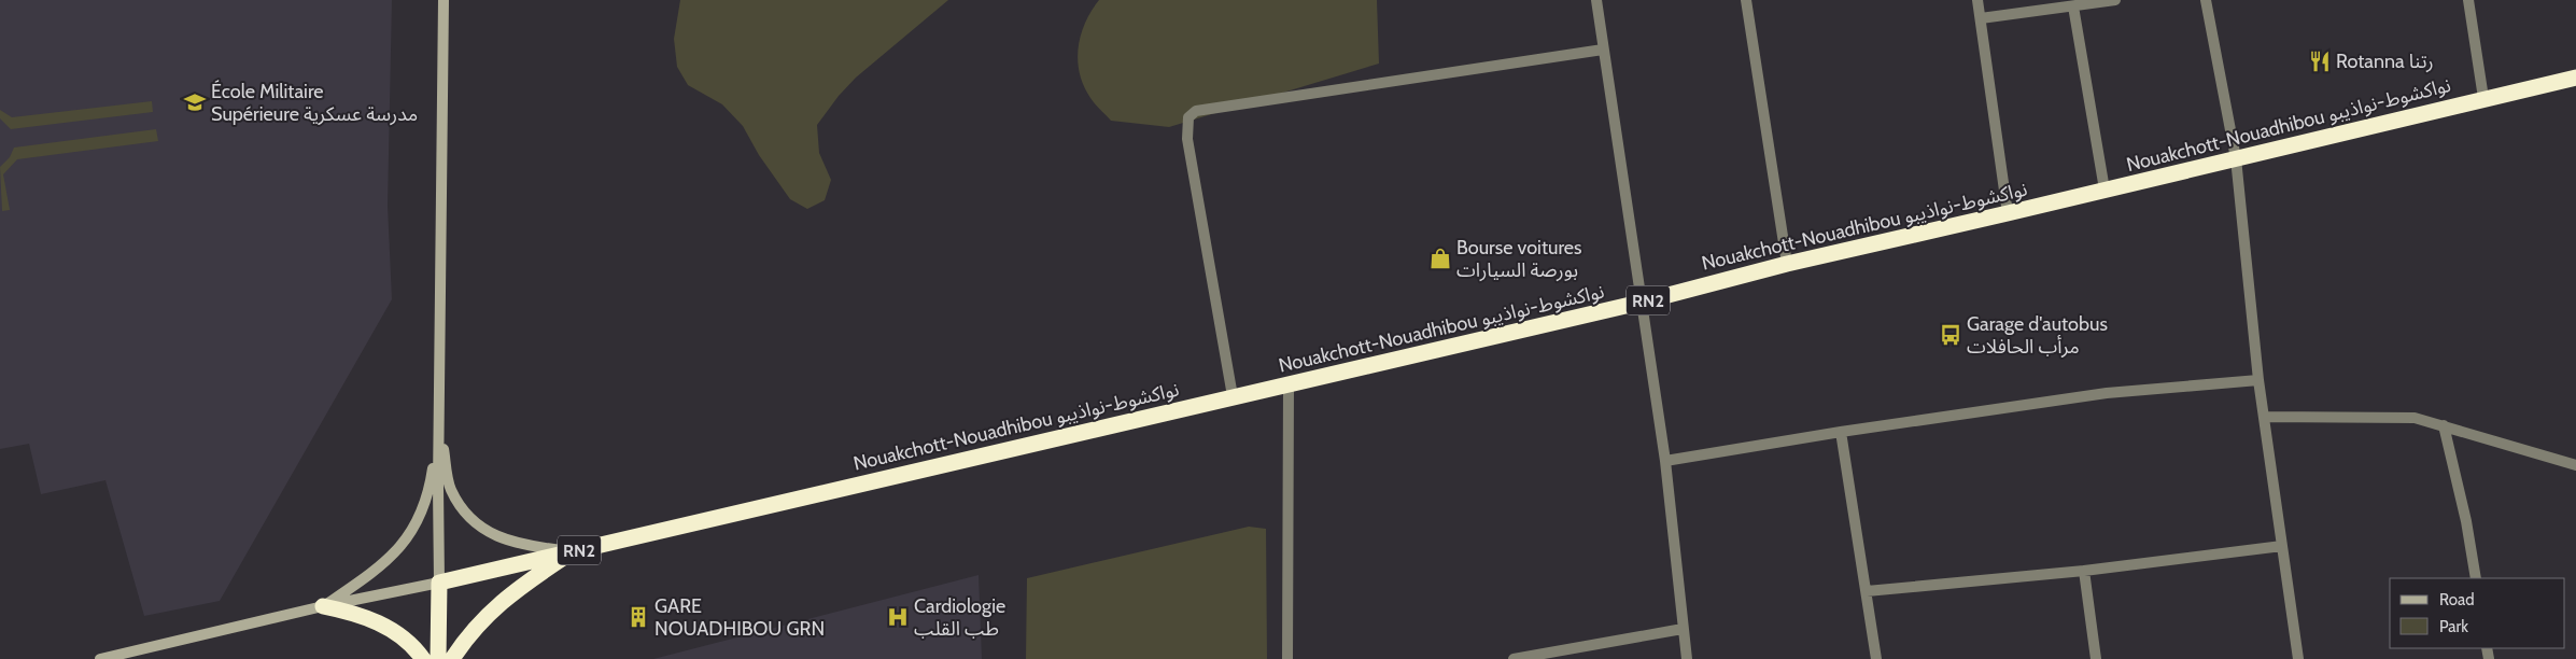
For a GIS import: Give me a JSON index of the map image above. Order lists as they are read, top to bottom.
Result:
{
  "streets": {
    "highway": ["Nouakchott-Nouadhibou نواكشوط-نواذيبو", "RN2"]
  },
  "places": {
    "restaurant": ["Rotanna رتنا"],
    "school or university": ["École Militaire Supérieure مدرسة عسكرية"],
    "shop": ["Bourse voitures بورصة السيارات"],
    "bus stop": ["Garage d'autobus مرأب الحافلات"],
    "building": ["GARE NOUADHIBOU GRN"],
    "hospital": ["Cardiologie طب القلب"]
  },
  "legend": ["Road", "Park"]
}
